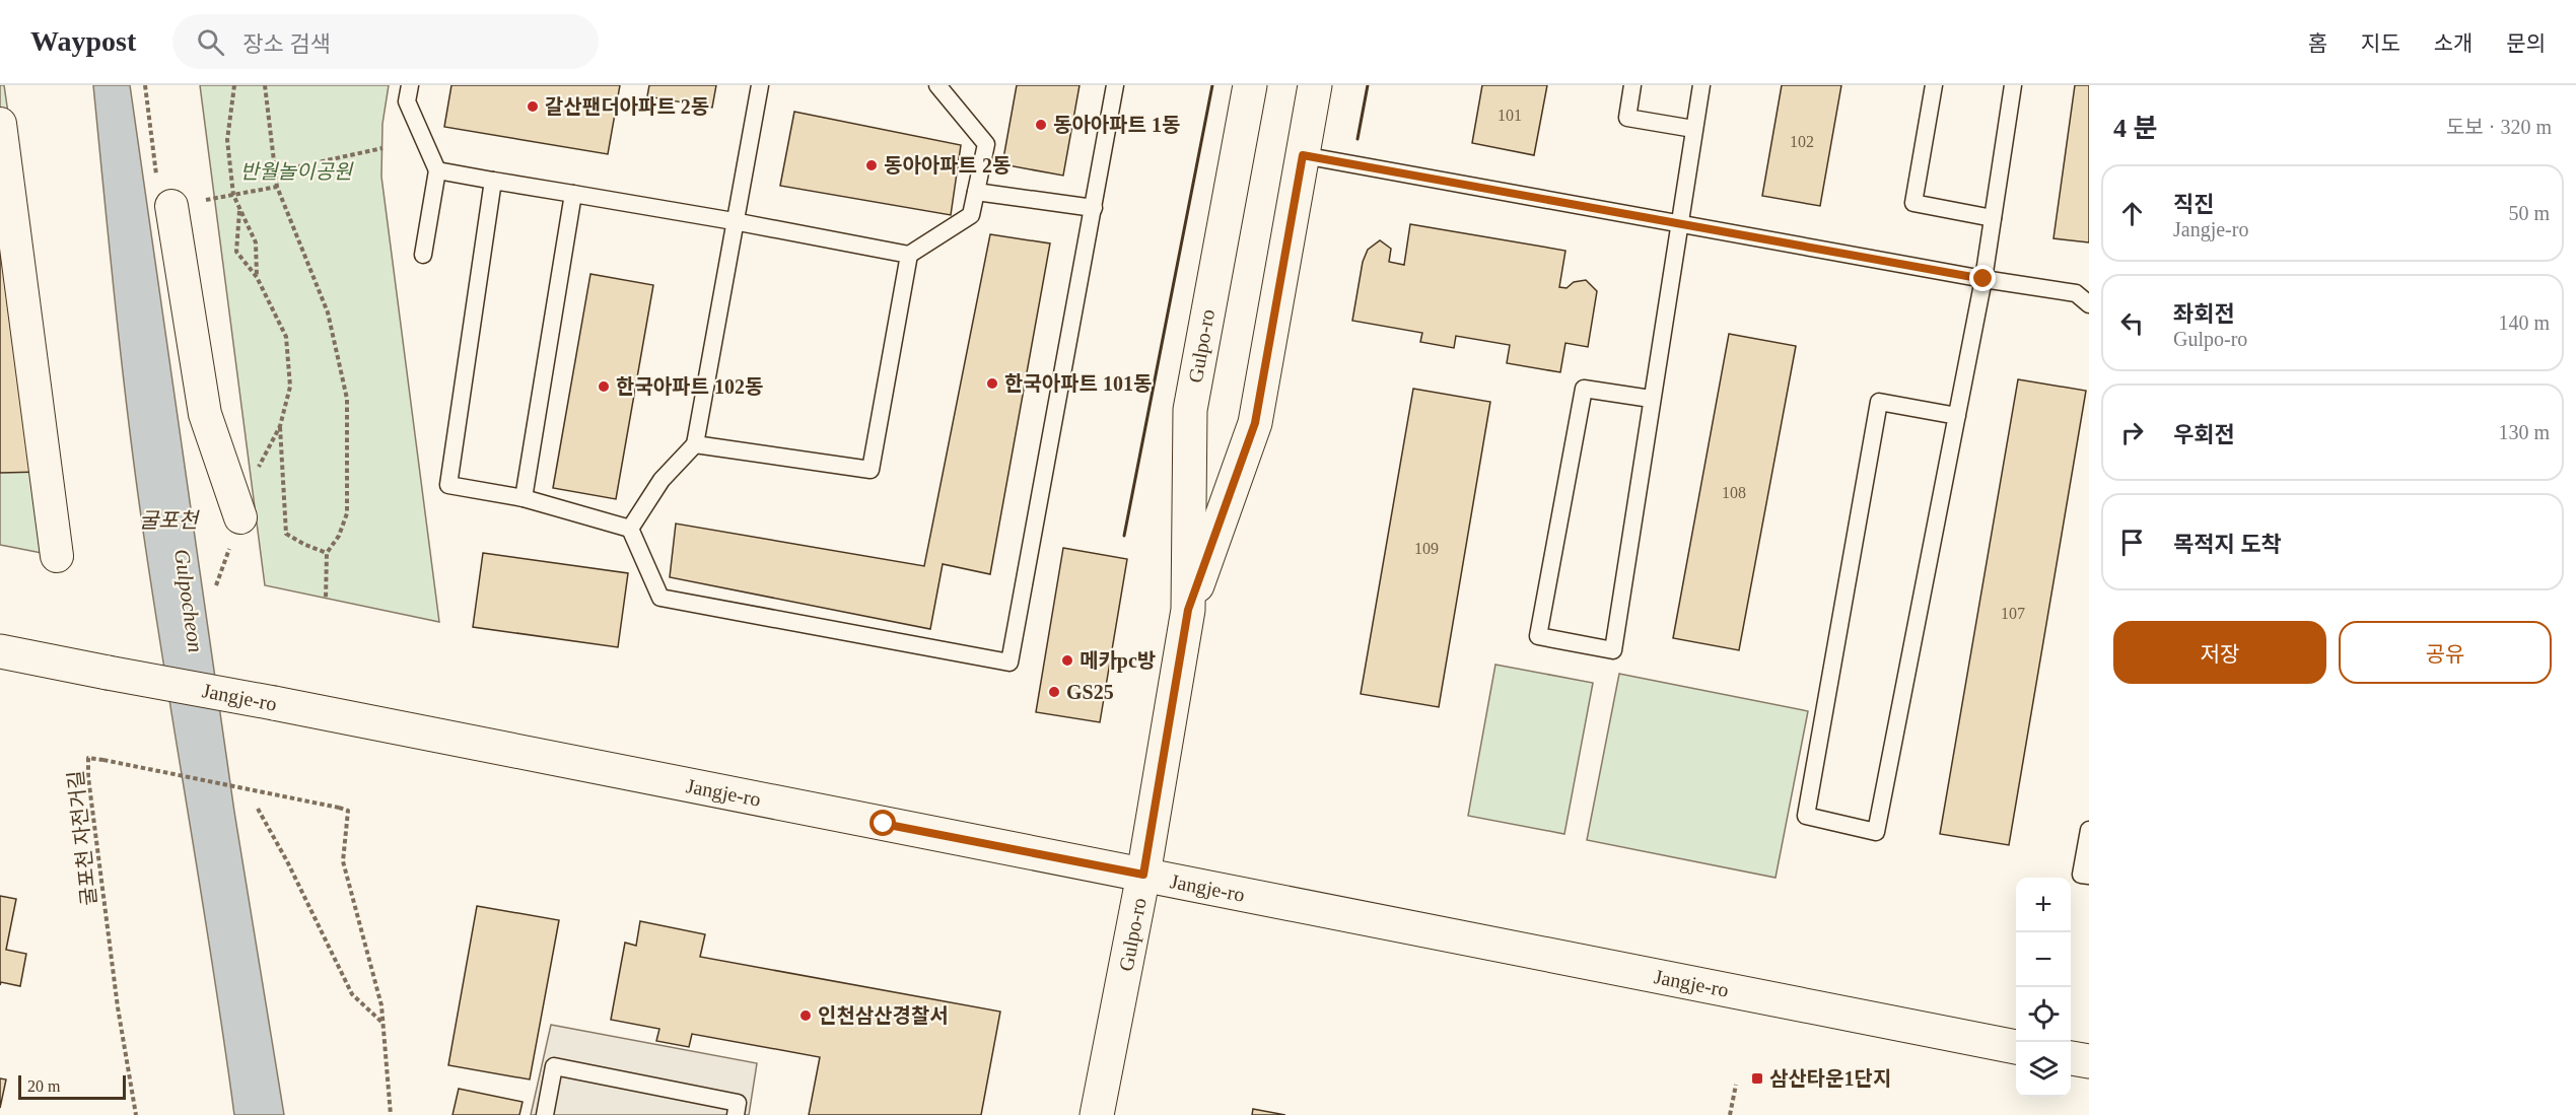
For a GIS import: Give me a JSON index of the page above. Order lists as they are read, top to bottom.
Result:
{
  "streets": {
    "main road": ["Gulpo-ro", "Jangje-ro"],
    "path": ["굴포천 자전거길"]
  },
  "crossings": [
    ["Gulpo-ro", "Jangje-ro"]
  ],
  "water": ["굴포천", "Gulpocheon"],
  "parks": ["반월놀이공원"],
  "places": {
    "other": [
      "갈산팬더아파트 2동",
      "동아아파트 1동",
      "동아아파트 2동",
      "한국아파트 101동",
      "한국아파트 102동",
      "메카pc방",
      "GS25",
      "인천삼산경찰서"
    ],
    "transit": ["삼산타운1단지"]
  },
  "house_numbers": [
    "101",
    "102",
    "108",
    "109",
    "107"
  ],
  "scale_bar": "20 m",
  "page": {
    "header": "Waypost",
    "search": "장소 검색",
    "nav": [
      "홈",
      "지도",
      "소개",
      "문의"
    ],
    "heading": ["4 분", "도보 · 320 m"],
    "list": [
      ["직진", "Jangje-ro", "50 m"],
      ["좌회전", "Gulpo-ro", "140 m"],
      ["우회전", "130 m"],
      "목적지 도착"
    ],
    "buttons": ["저장", "공유"],
    "map_buttons": ["+", "−"],
    "scale": "20 m"
  }
}
